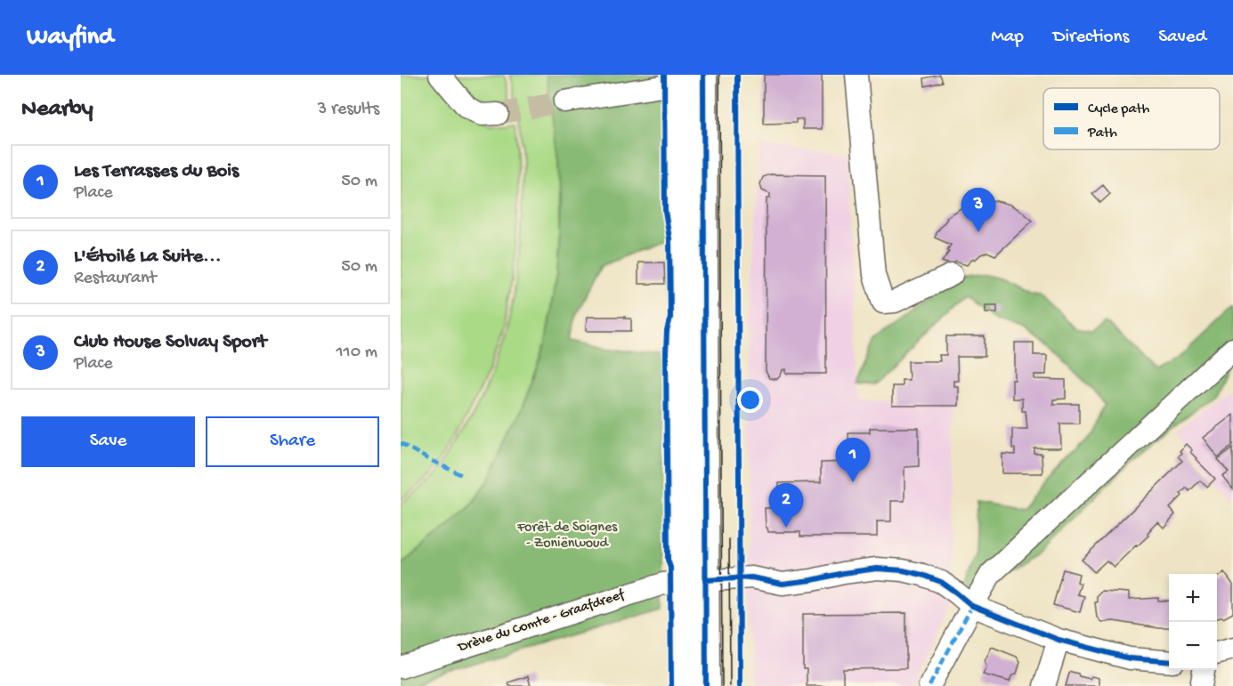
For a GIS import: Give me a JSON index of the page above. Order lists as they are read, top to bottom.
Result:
{
  "streets": {
    "street": ["Drève du Comte - Graafdreef"]
  },
  "parks": ["Forêt de Soignes - Zoniënwoud"],
  "legend": ["Cycle path", "Path"],
  "page": {
    "header": "Wayfind",
    "nav": ["Map", "Directions", "Saved"],
    "heading": ["Nearby", "3 results"],
    "list": [
      {
        "mark": "1",
        "name": "Les Terrasses du Bois",
        "note": "Place",
        "value": "50 m"
      },
      {
        "mark": "2",
        "name": "L'Étoilé La Suite...",
        "note": "Restaurant",
        "value": "50 m"
      },
      {
        "mark": "3",
        "name": "Club House Solvay Sport",
        "note": "Place",
        "value": "110 m"
      }
    ],
    "pins": ["3", "1", "2"],
    "buttons": ["Save", "Share"],
    "map_buttons": ["+", "−"]
  }
}
